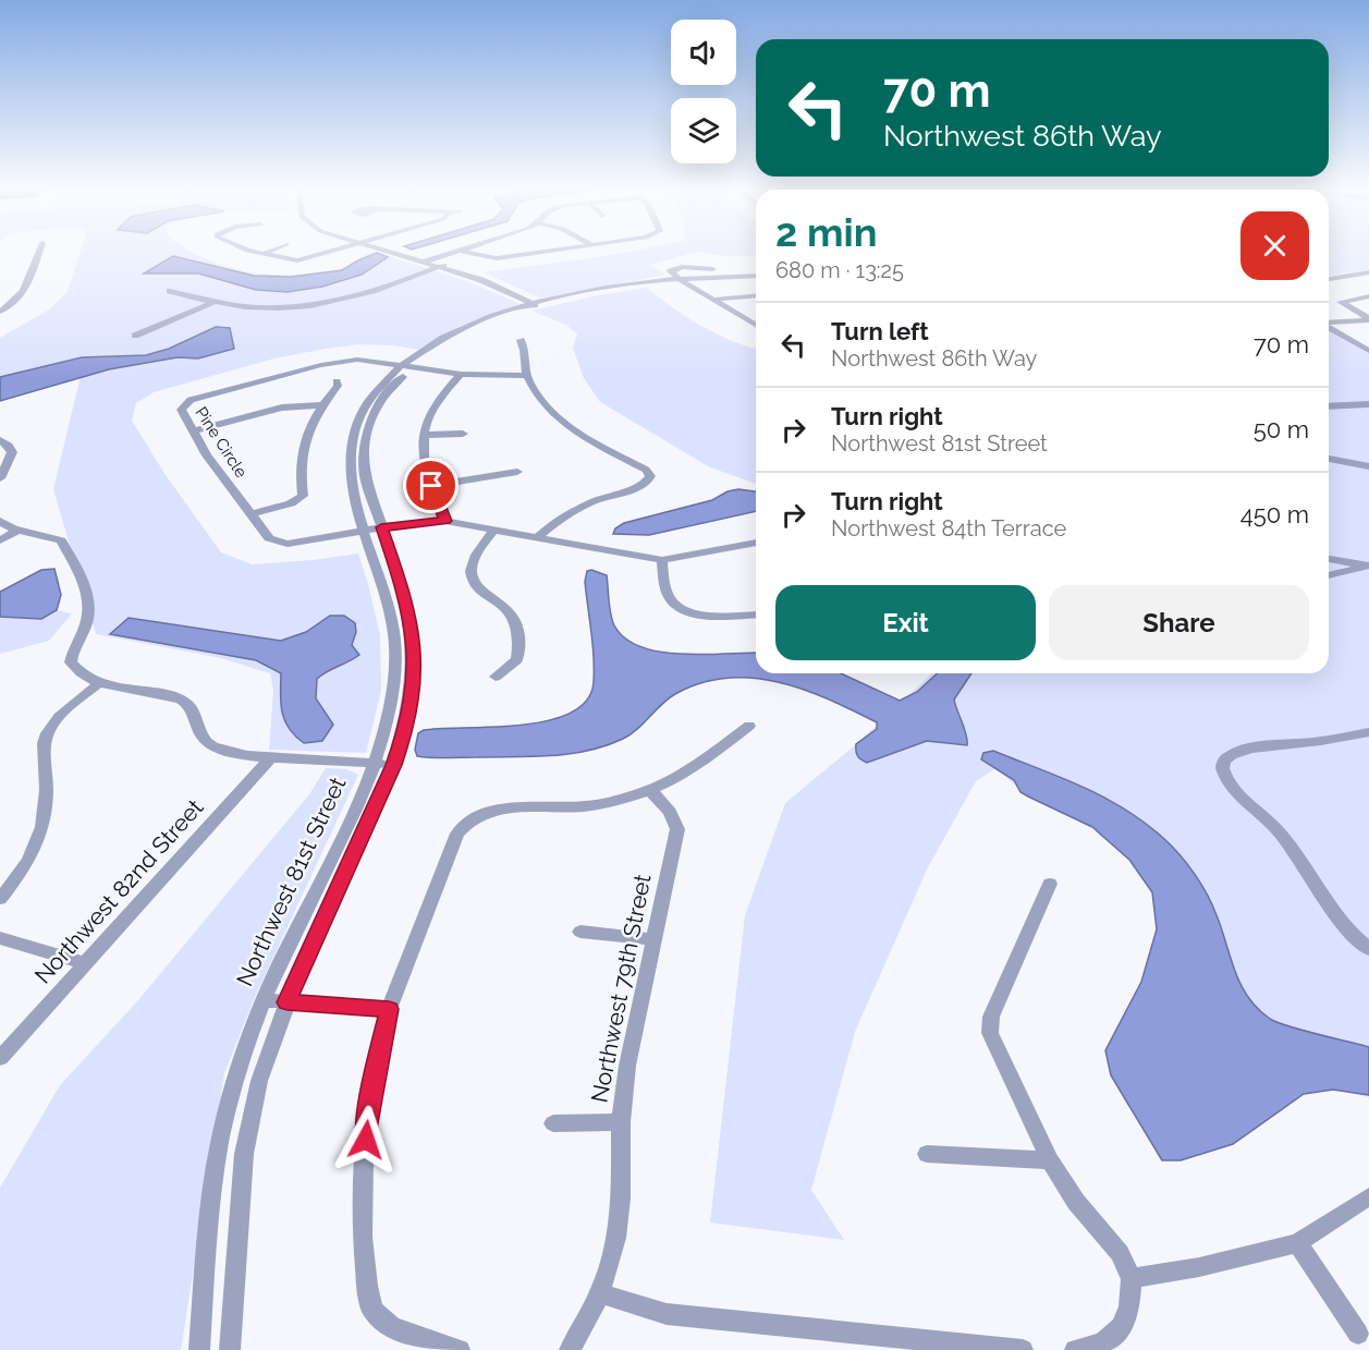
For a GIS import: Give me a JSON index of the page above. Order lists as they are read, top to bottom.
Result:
{
  "streets": {
    "street": [
      "Pine Circle",
      "Northwest 81st Street",
      "Northwest 82nd Street",
      "Northwest 79th Street"
    ]
  },
  "crossings": [
    ["Pine Circle", "Northwest 81st Street"]
  ],
  "page": {
    "turn": ["70 m", "Northwest 86th Way"],
    "heading": ["2 min", "680 m · 13:25"],
    "list": [
      {
        "name": "Turn left",
        "note": "Northwest 86th Way",
        "value": "70 m"
      },
      {
        "name": "Turn right",
        "note": "Northwest 81st Street",
        "value": "50 m"
      },
      {
        "name": "Turn right",
        "note": "Northwest 84th Terrace",
        "value": "450 m"
      }
    ],
    "buttons": ["Exit", "Share"]
  }
}
